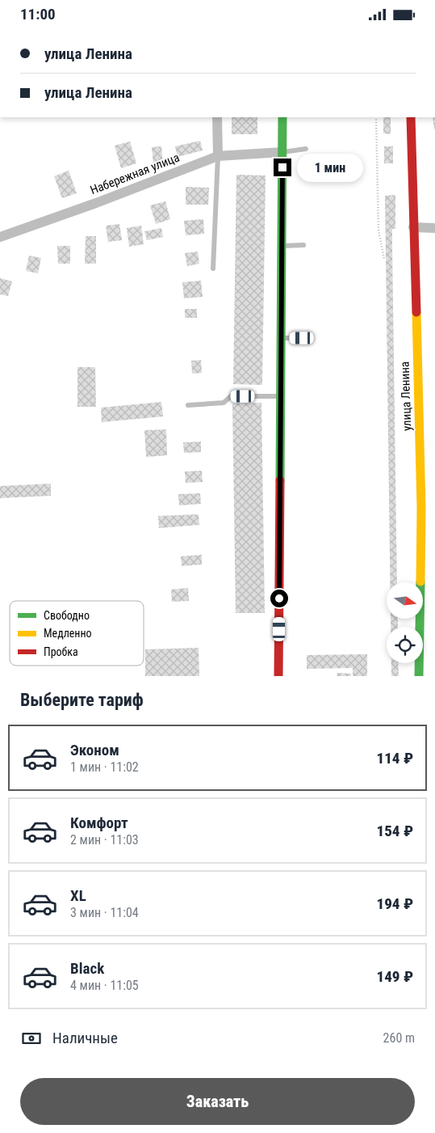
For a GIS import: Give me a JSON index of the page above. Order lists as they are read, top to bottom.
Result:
{
  "streets": {
    "main road": ["улица Ленина"],
    "street": ["Набережная улица"]
  },
  "legend": ["Свободно", "Медленно", "Пробка"],
  "north": "right",
  "page": {
    "status": "11:00",
    "banner": ["улица Ленина", "улица Ленина"],
    "bubble": "1 мин",
    "heading": "Выберите тариф",
    "list": [
      {
        "name": "Эконом",
        "note": "1 мин · 11:02",
        "value": "114 ₽"
      },
      {
        "name": "Комфорт",
        "note": "2 мин · 11:03",
        "value": "154 ₽"
      },
      {
        "name": "XL",
        "note": "3 мин · 11:04",
        "value": "194 ₽"
      },
      {
        "name": "Black",
        "note": "4 мин · 11:05",
        "value": "149 ₽"
      }
    ],
    "pay": ["Наличные", "260 m"],
    "buttons": "Заказать"
  }
}
